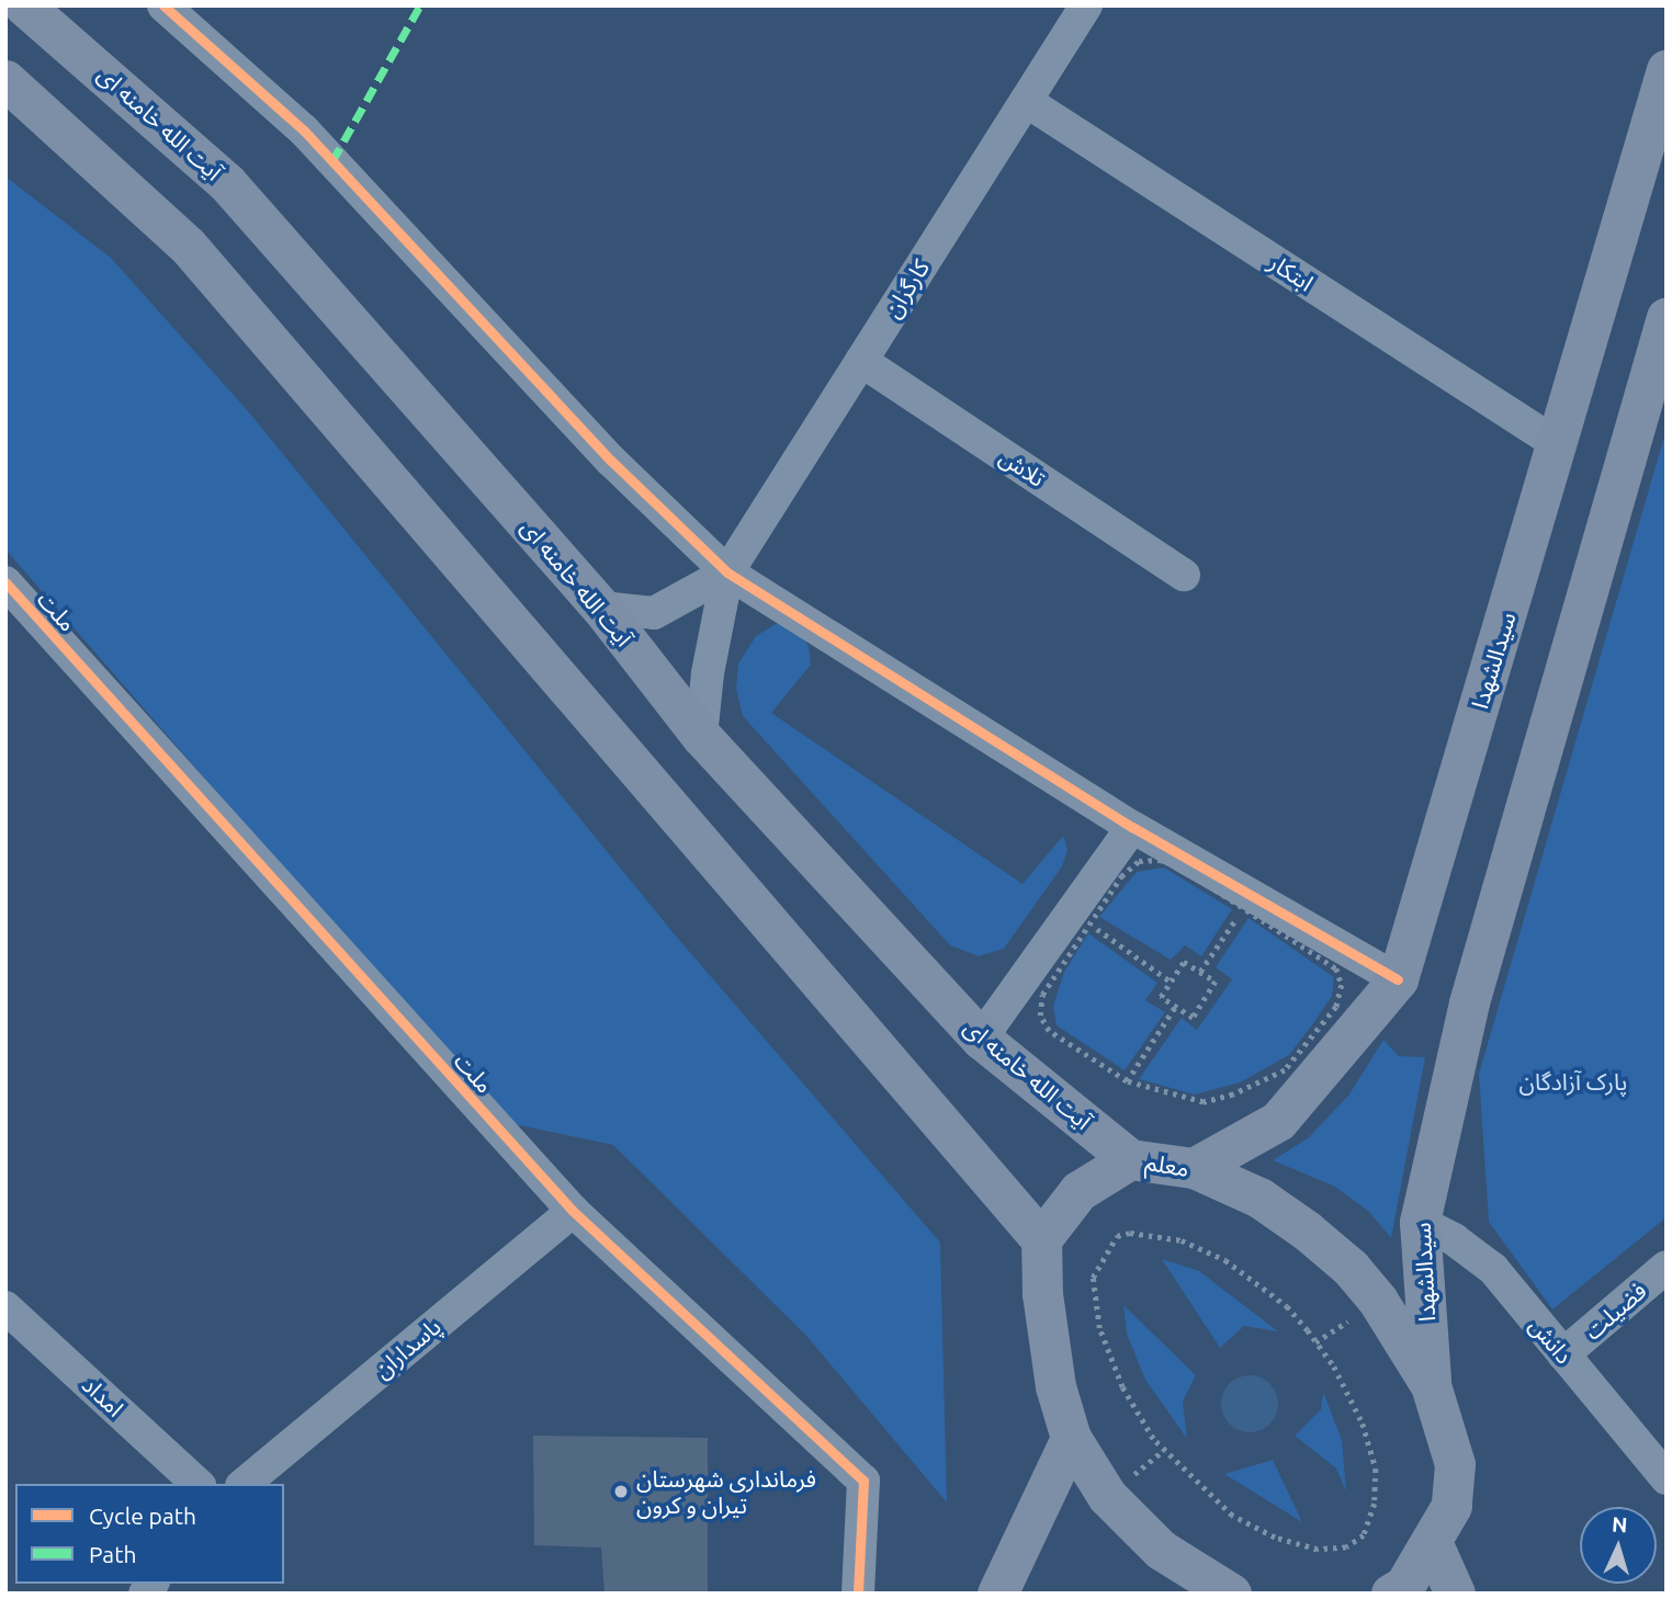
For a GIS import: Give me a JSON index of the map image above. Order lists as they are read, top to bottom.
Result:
{
  "streets": {
    "main road": ["آیت الله خامنه ای", "سیدالشهدا", "معلم"],
    "street": [
      "ابتکار",
      "کارگران",
      "تلاش",
      "ملت",
      "فضیلت",
      "دانش",
      "پاسداران",
      "امداد"
    ]
  },
  "crossings": [
    ["آیت الله خامنه ای", "معلم"],
    ["ابتکار", "کارگران"],
    ["ابتکار", "سیدالشهدا"],
    ["کارگران", "تلاش"],
    ["ملت", "پاسداران"],
    ["سیدالشهدا", "معلم"],
    ["سیدالشهدا", "دانش"],
    ["فضیلت", "دانش"]
  ],
  "parks": ["پارک آزادگان"],
  "places": ["فرمانداری شهرستان تیران و کرون"],
  "legend": ["Cycle path", "Path"],
  "north": "top"
}
